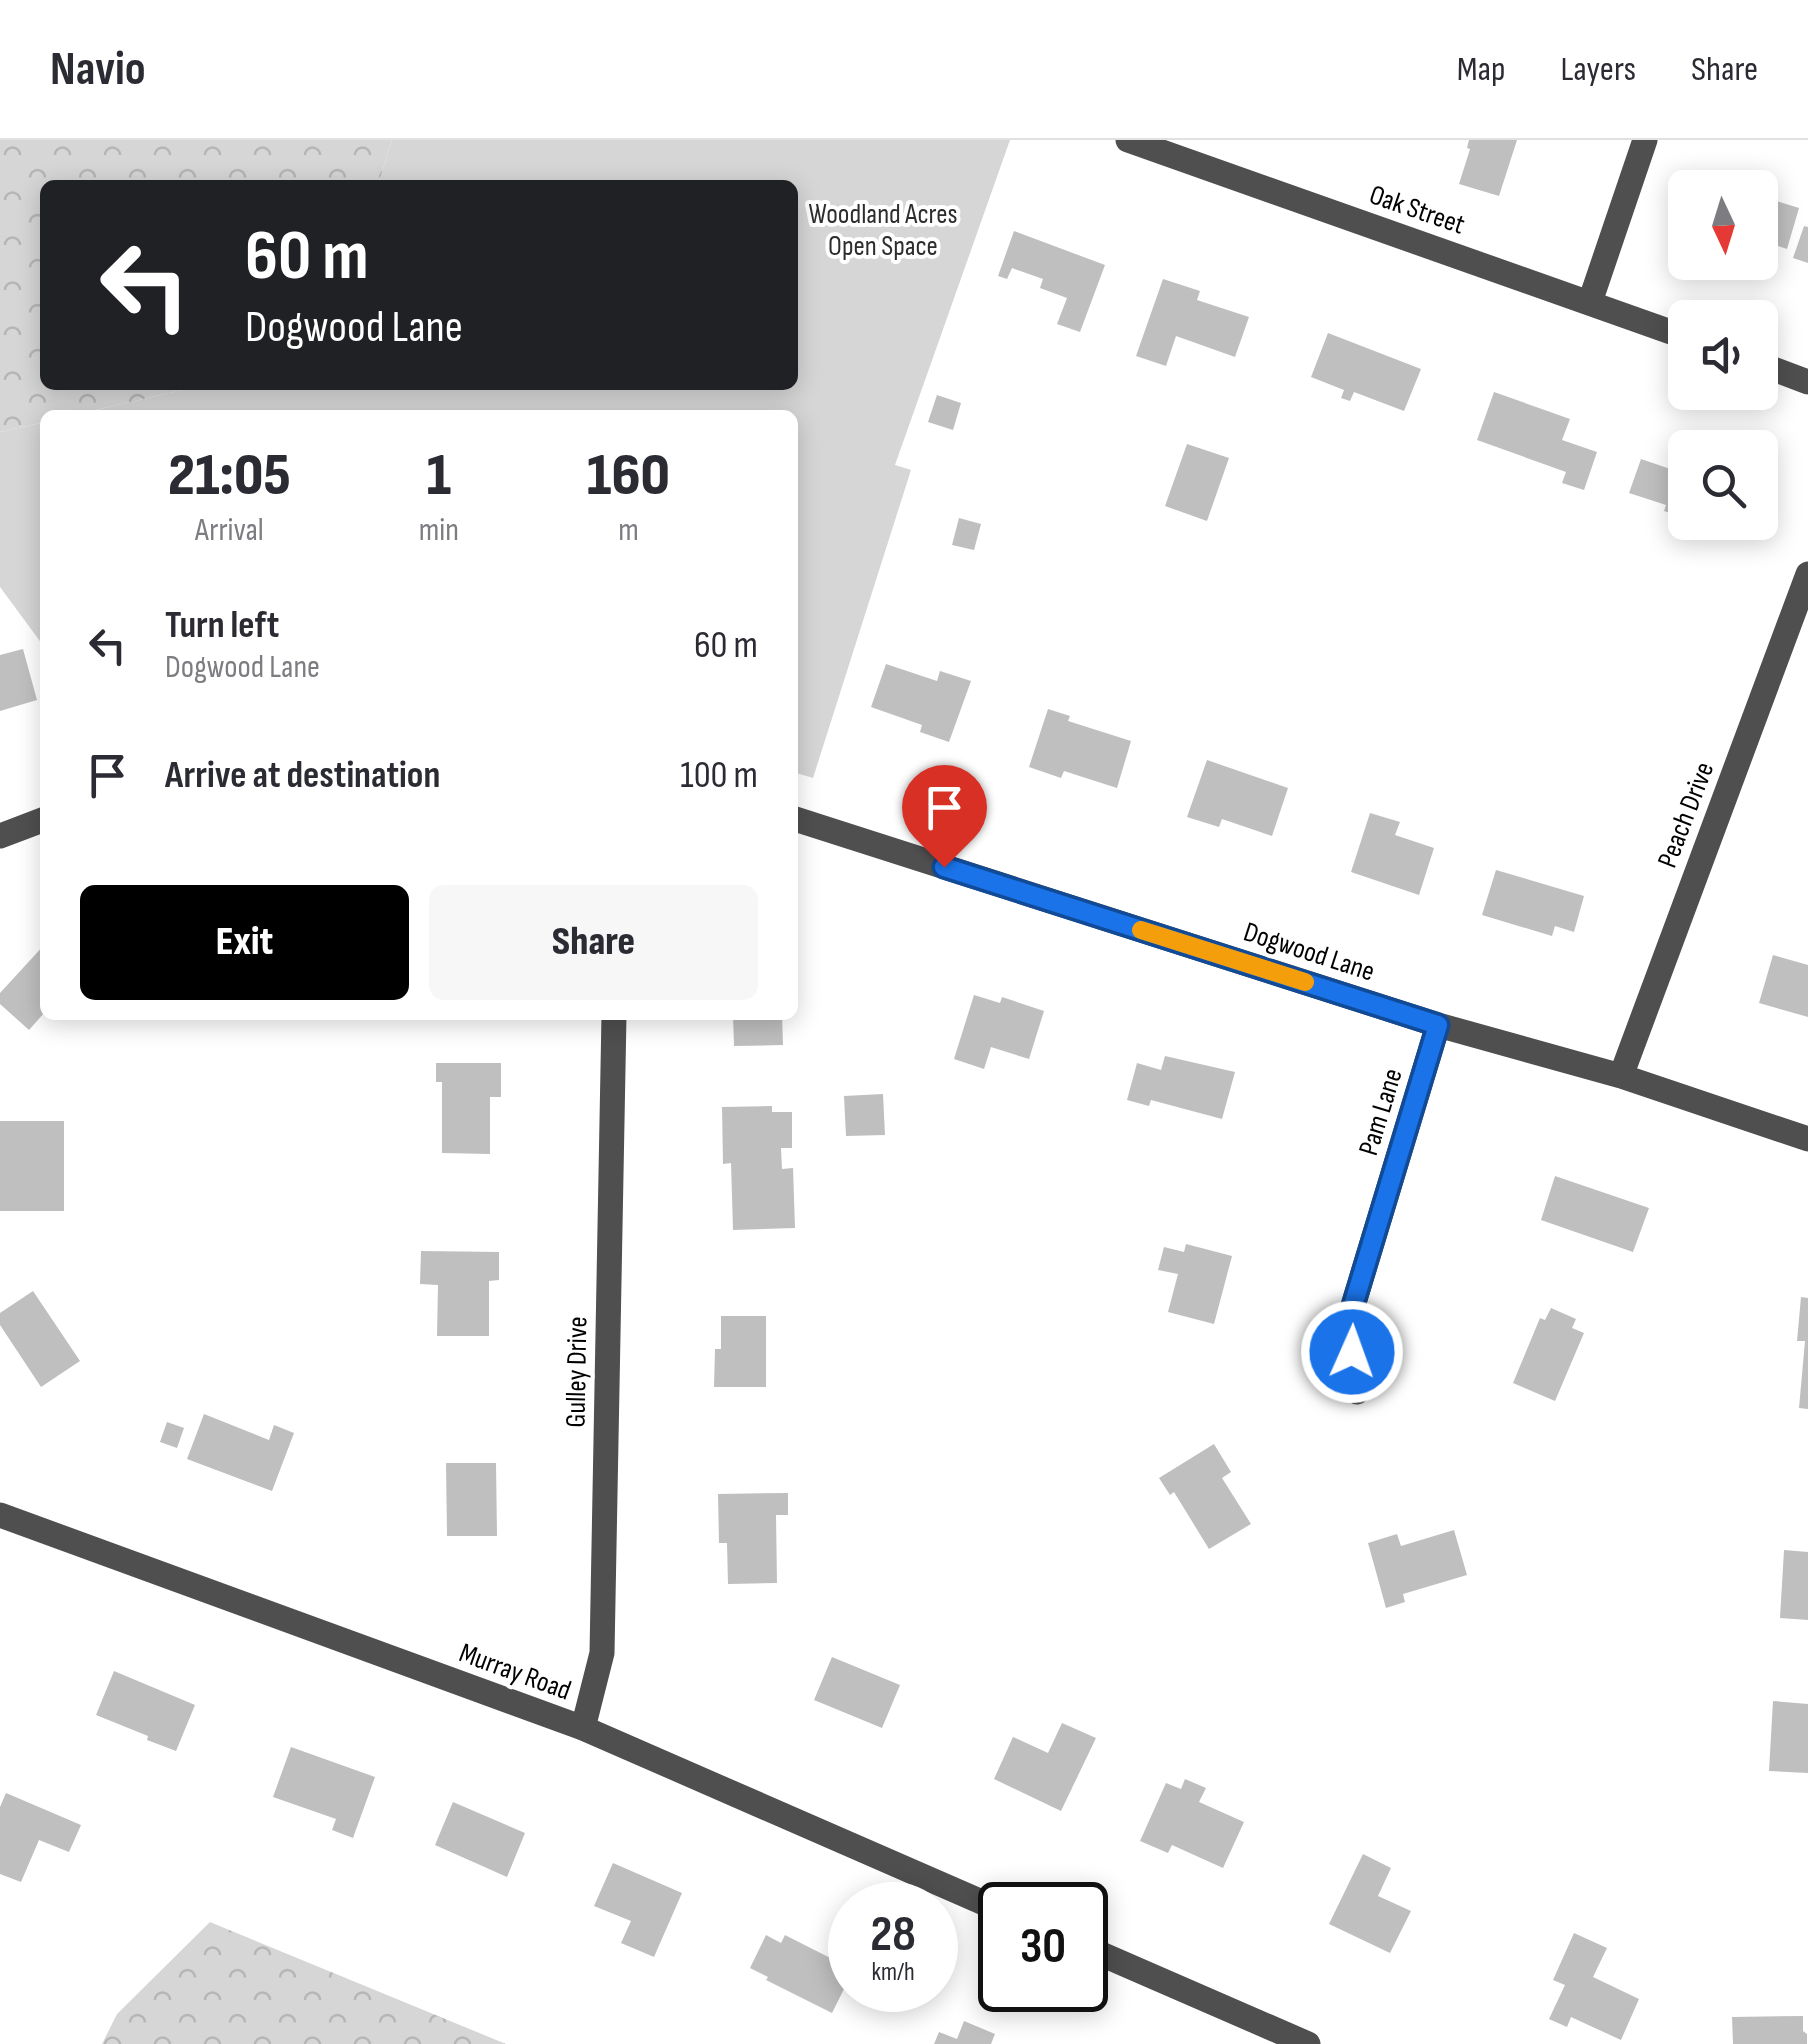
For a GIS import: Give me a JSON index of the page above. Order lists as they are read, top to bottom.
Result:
{
  "streets": {
    "street": [
      "Oak Street",
      "Peach Drive",
      "Dogwood Lane",
      "Pam Lane",
      "Gulley Drive",
      "Murray Road"
    ]
  },
  "crossings": [
    ["Peach Drive", "Dogwood Lane"],
    ["Dogwood Lane", "Pam Lane"],
    ["Gulley Drive", "Murray Road"]
  ],
  "parks": ["Woodland Acres Open Space"],
  "north": "bottom",
  "page": {
    "header": "Navio",
    "nav": ["Map", "Layers", "Share"],
    "turn": ["60 m", "Dogwood Lane"],
    "eta": [
      "21:05",
      "Arrival",
      "1",
      "min",
      "160",
      "m"
    ],
    "list": [
      {
        "name": "Turn left",
        "note": "Dogwood Lane",
        "value": "60 m"
      },
      {
        "name": "Arrive at destination",
        "value": "100 m"
      }
    ],
    "buttons": ["Exit", "Share"],
    "speed": "28 km/h",
    "limit": "30"
  }
}
